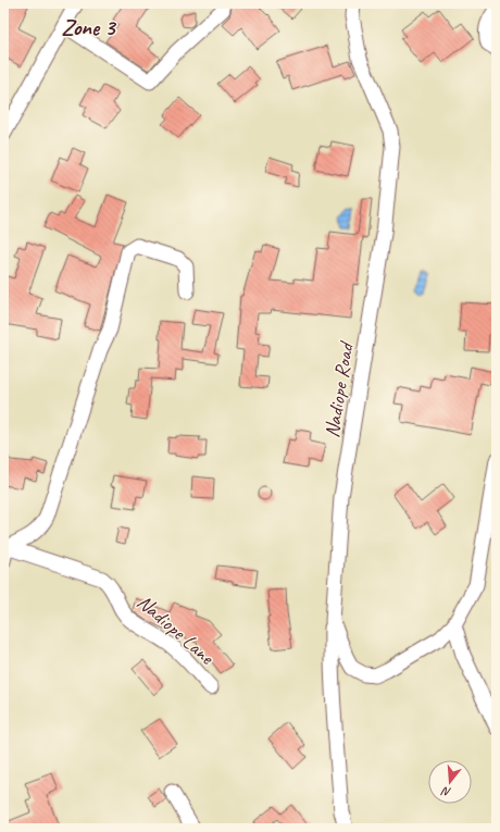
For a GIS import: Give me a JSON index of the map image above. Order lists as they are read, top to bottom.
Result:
{
  "streets": {
    "street": ["Nadiope Road", "Nadiope Lane"]
  },
  "districts": ["Zone 3"],
  "north": "bottom"
}
